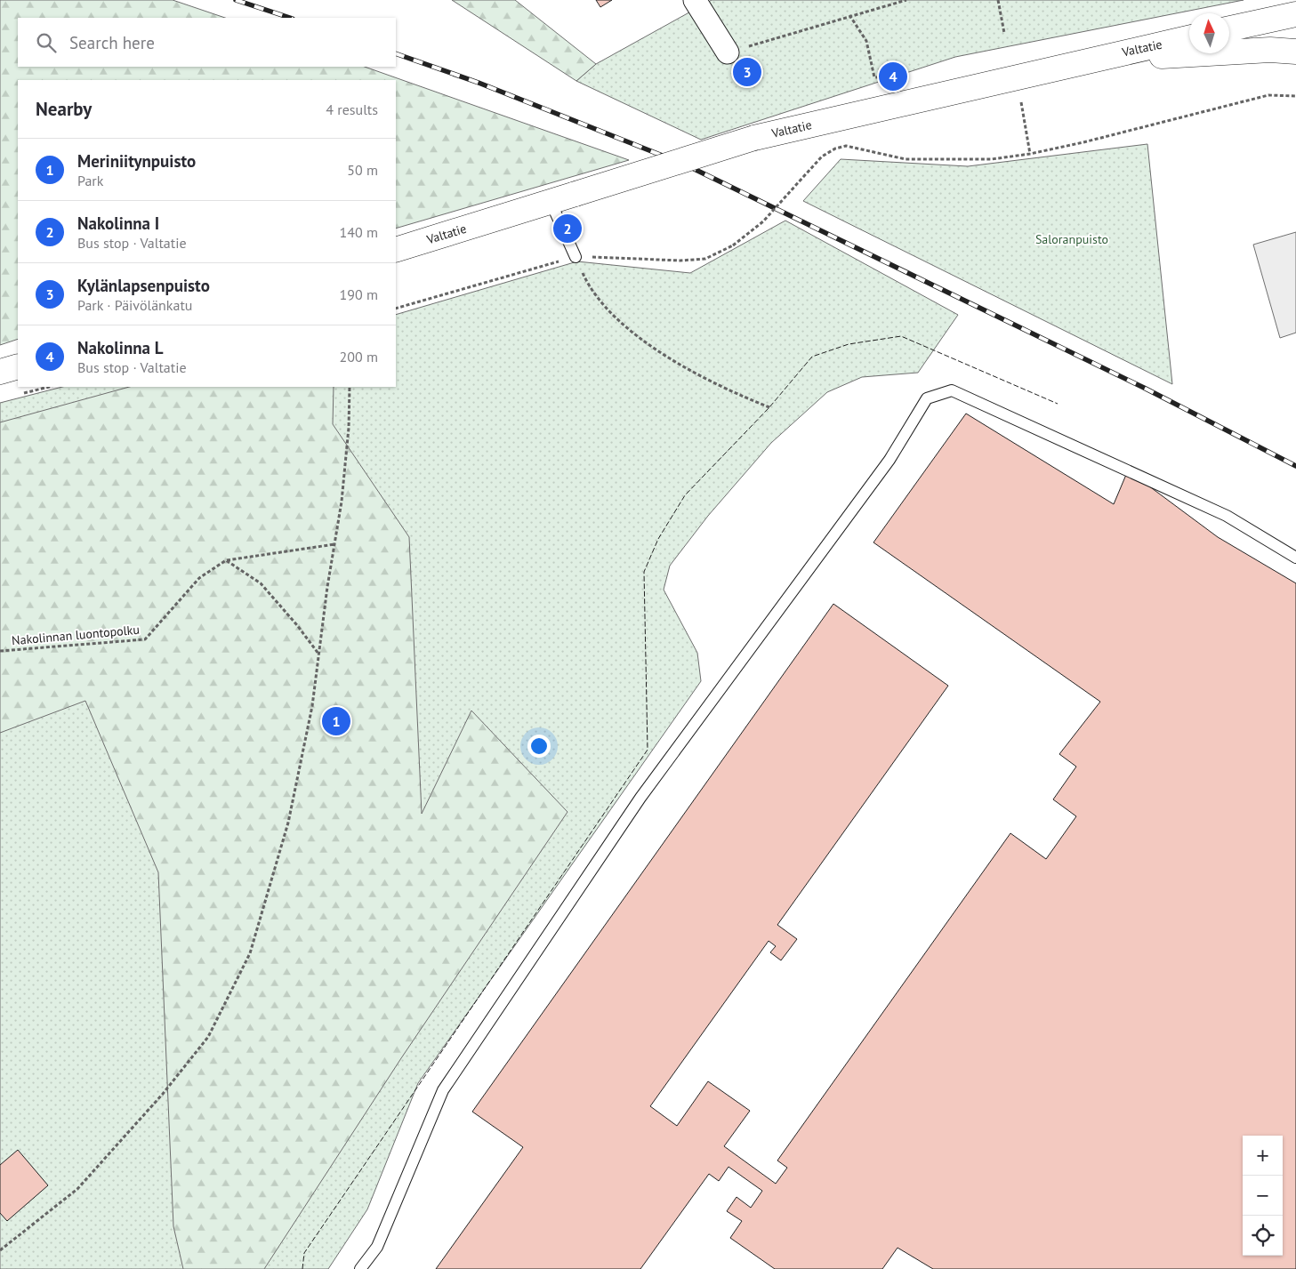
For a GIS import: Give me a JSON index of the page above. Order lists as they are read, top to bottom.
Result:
{
  "streets": {
    "main road": ["Valtatie"],
    "path": ["Nakolinnan luontopolku"]
  },
  "parks": ["Saloranpuisto"],
  "north": "top",
  "page": {
    "search": "Search here",
    "pins": [
      "3",
      "4",
      "2",
      "1"
    ],
    "heading": ["Nearby", "4 results"],
    "list": [
      {
        "mark": "1",
        "name": "Meriniitynpuisto",
        "note": "Park",
        "value": "50 m"
      },
      {
        "mark": "2",
        "name": "Nakolinna I",
        "note": "Bus stop · Valtatie",
        "value": "140 m"
      },
      {
        "mark": "3",
        "name": "Kylänlapsenpuisto",
        "note": "Park · Päivölänkatu",
        "value": "190 m"
      },
      {
        "mark": "4",
        "name": "Nakolinna L",
        "note": "Bus stop · Valtatie",
        "value": "200 m"
      }
    ],
    "map_buttons": ["+", "−"]
  }
}
